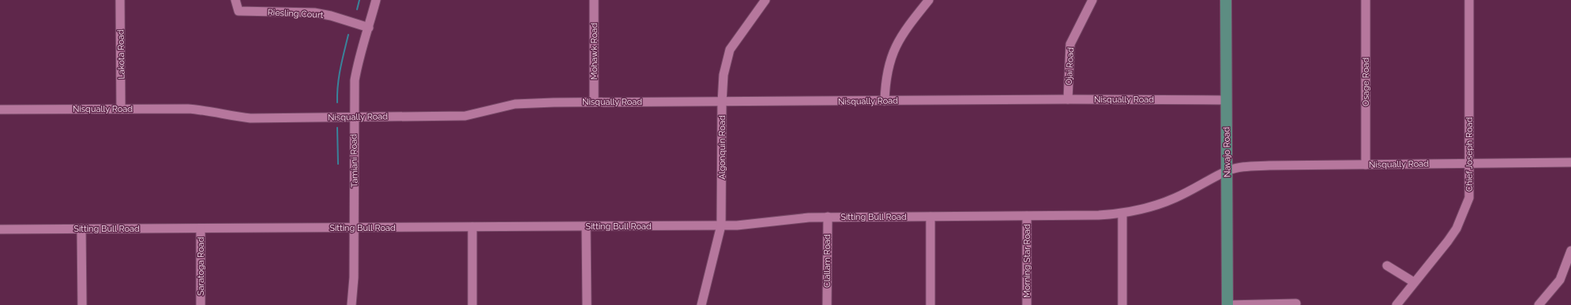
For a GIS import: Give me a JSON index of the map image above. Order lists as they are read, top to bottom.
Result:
{
  "streets": {
    "main road": ["Navajo Road"],
    "street": [
      "Riesling Court",
      "Mohawk Road",
      "Lakota Road",
      "Ojai Road",
      "Osage Road",
      "Nisqually Road",
      "Algonquin Road",
      "Chief Joseph Road",
      "Tamiani Road",
      "Sitting Bull Road",
      "Clallam Road",
      "Morning Star Road",
      "Saratoga Road"
    ]
  },
  "crossings": [
    ["Riesling Court", "Tamiani Road"],
    ["Mohawk Road", "Nisqually Road"],
    ["Lakota Road", "Nisqually Road"],
    ["Ojai Road", "Nisqually Road"],
    ["Osage Road", "Nisqually Road"],
    ["Nisqually Road", "Algonquin Road"],
    ["Nisqually Road", "Navajo Road"],
    ["Nisqually Road", "Chief Joseph Road"],
    ["Nisqually Road", "Tamiani Road"],
    ["Nisqually Road", "Sitting Bull Road"],
    ["Algonquin Road", "Sitting Bull Road"],
    ["Navajo Road", "Sitting Bull Road"],
    ["Tamiani Road", "Sitting Bull Road"],
    ["Sitting Bull Road", "Clallam Road"],
    ["Sitting Bull Road", "Morning Star Road"],
    ["Sitting Bull Road", "Saratoga Road"]
  ]
}
